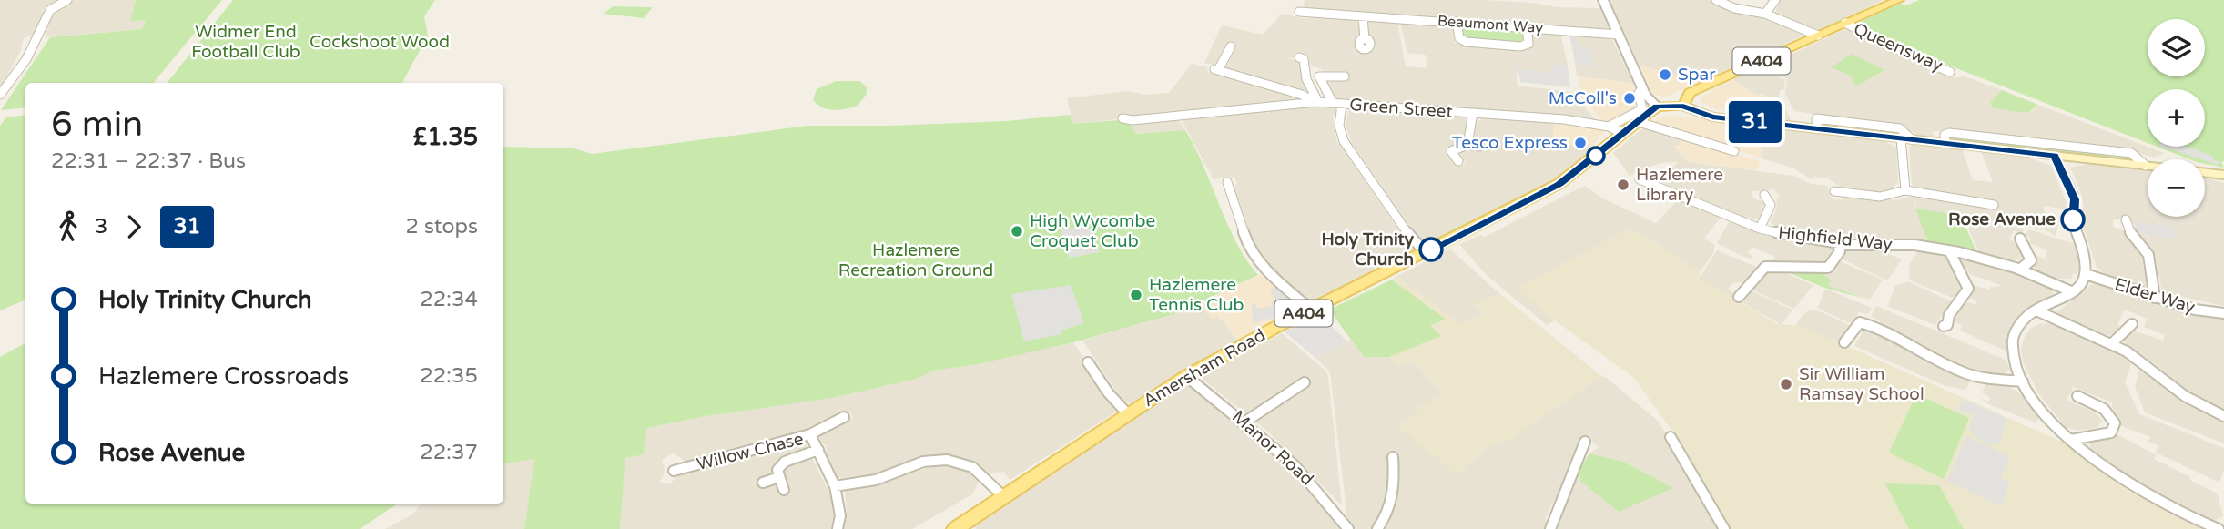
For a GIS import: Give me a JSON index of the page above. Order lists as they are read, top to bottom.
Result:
{
  "streets": {
    "main road": ["A404", "Amersham Road"],
    "street": [
      "Beaumont Way",
      "Queensway",
      "Green Street",
      "Highfield Way",
      "Elder Way",
      "Manor Road",
      "Willow Chase"
    ]
  },
  "crossings": [
    ["Queensway", "A404"],
    ["Green Street", "Amersham Road"],
    ["Amersham Road", "Manor Road"]
  ],
  "parks": ["Widmer End Football Club", "Cockshoot Wood", "Hazlemere Recreation Ground"],
  "places": [
    "Spar",
    "McColl's",
    "Tesco Express",
    "Hazlemere Library",
    "Rose Avenue",
    "High Wycombe Croquet Club",
    "Holy Trinity Church",
    "Hazlemere Tennis Club",
    "Sir William Ramsay School"
  ],
  "lines": ["bus line 31"],
  "page": {
    "on_map": "31",
    "map_buttons": ["+", "−"],
    "heading": ["6 min", "22:31 – 22:37 · Bus", "£1.35"],
    "legs": ["3", "31", "2 stops"],
    "list": [
      {
        "name": "Holy Trinity Church",
        "value": "22:34"
      },
      {
        "name": "Hazlemere Crossroads",
        "value": "22:35"
      },
      {
        "name": "Rose Avenue",
        "value": "22:37"
      }
    ]
  }
}
